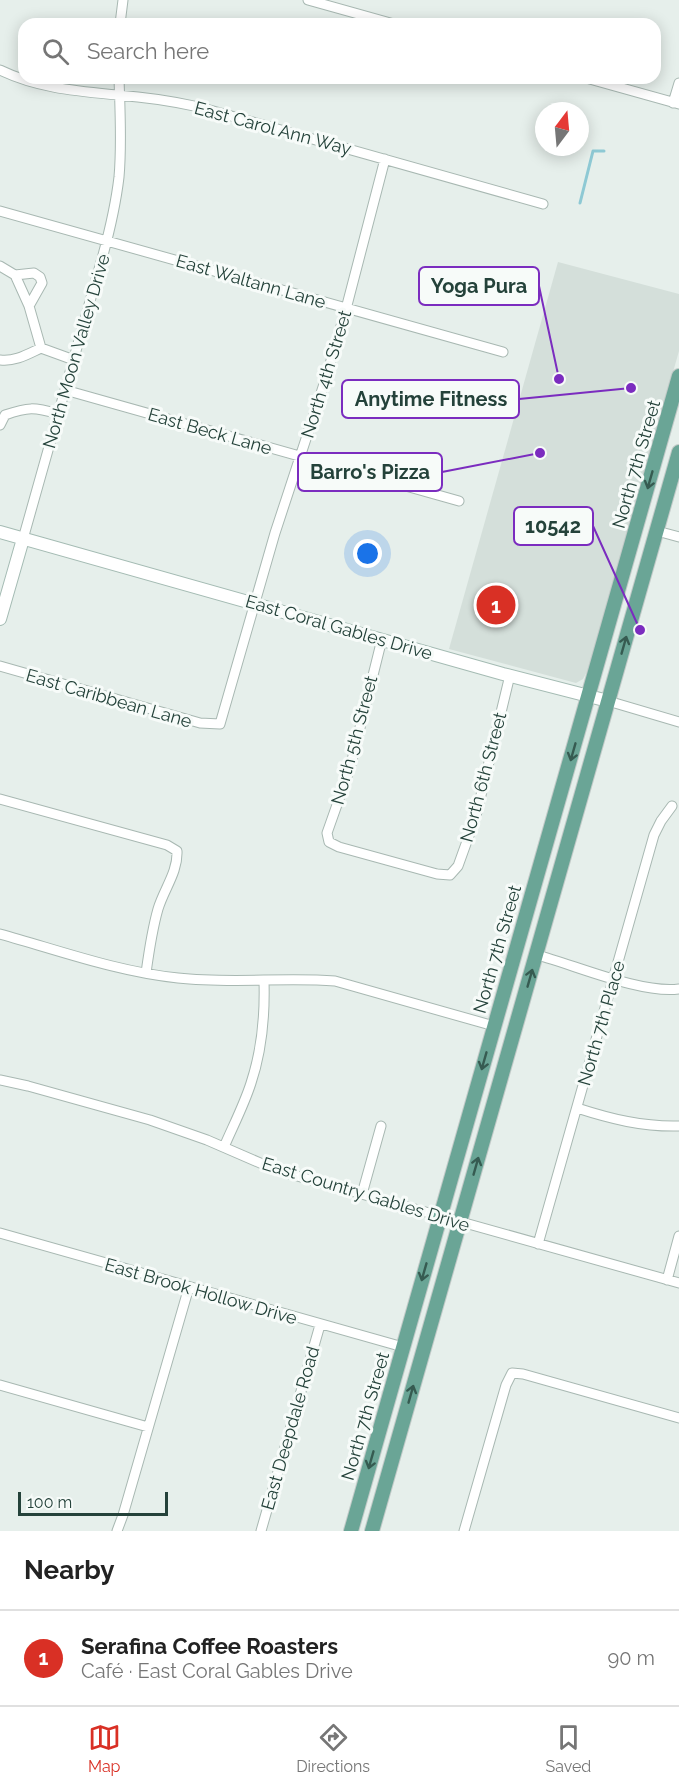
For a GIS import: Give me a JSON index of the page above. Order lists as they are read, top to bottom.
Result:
{
  "streets": {
    "main road": ["North 7th Street"],
    "street": [
      "East Carol Ann Way",
      "East Waltann Lane",
      "North Moon Valley Drive",
      "North 4th Street",
      "East Beck Lane",
      "East Coral Gables Drive",
      "East Caribbean Lane",
      "North 5th Street",
      "North 6th Street",
      "North 7th Place",
      "East Country Gables Drive",
      "East Brook Hollow Drive",
      "East Deepdale Road"
    ]
  },
  "crossings": [
    ["East Carol Ann Way", "North Moon Valley Drive"],
    ["East Carol Ann Way", "North 4th Street"],
    ["East Waltann Lane", "North Moon Valley Drive"],
    ["East Waltann Lane", "North 4th Street"],
    ["North Moon Valley Drive", "East Beck Lane"],
    ["North Moon Valley Drive", "East Coral Gables Drive"],
    ["North 4th Street", "East Beck Lane"],
    ["North 4th Street", "East Coral Gables Drive"],
    ["North 4th Street", "East Caribbean Lane"],
    ["North 7th Street", "East Coral Gables Drive"],
    ["North 7th Street", "East Country Gables Drive"],
    ["North 7th Street", "East Brook Hollow Drive"],
    ["East Coral Gables Drive", "North 5th Street"],
    ["East Coral Gables Drive", "North 6th Street"],
    ["North 5th Street", "North 6th Street"],
    ["North 7th Place", "East Country Gables Drive"],
    ["East Brook Hollow Drive", "East Deepdale Road"]
  ],
  "places": [
    "Yoga Pura",
    "Anytime Fitness",
    "Barro's Pizza",
    "10542"
  ],
  "scale_bar": "100 m",
  "north": "top",
  "page": {
    "search": "Search here",
    "pins": "1",
    "scale": "100 m",
    "heading": "Nearby",
    "list": [
      {
        "mark": "1",
        "name": "Serafina Coffee Roasters",
        "note": "Café · East Coral Gables Drive",
        "value": "90 m"
      }
    ],
    "nav": ["Map", "Directions", "Saved"]
  }
}
